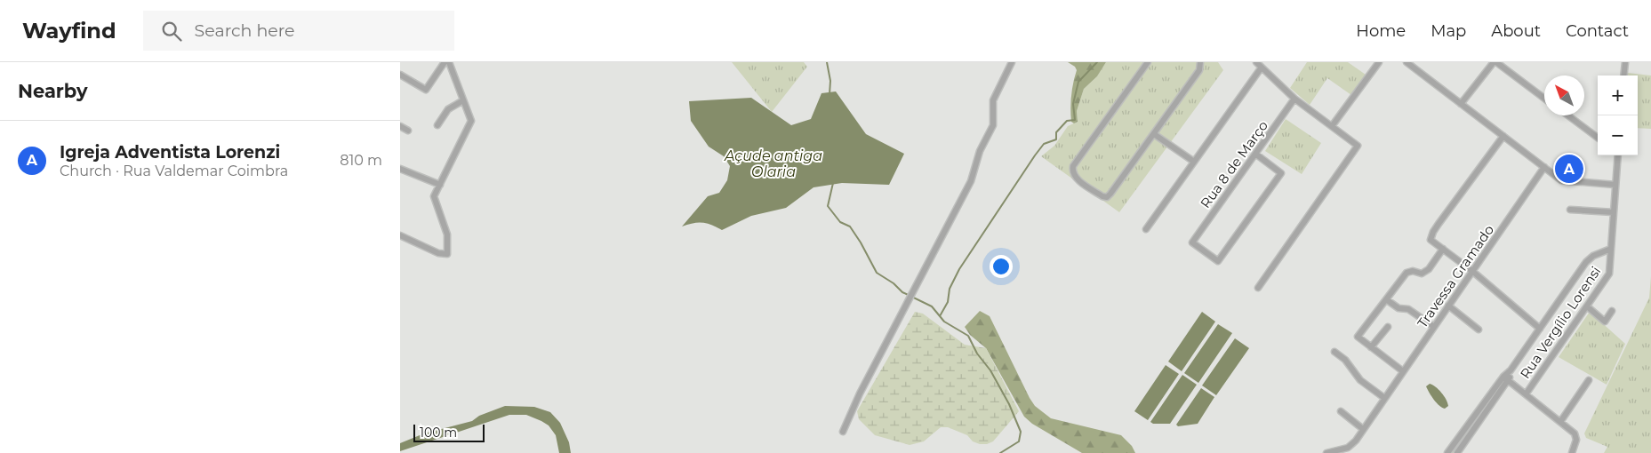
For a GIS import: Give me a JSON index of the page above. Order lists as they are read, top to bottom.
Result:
{
  "streets": {
    "street": ["Rua 8 de Março", "Travessa Gramado", "Rua Vergílio Lorensi"]
  },
  "water": ["Açude antiga Olaria"],
  "scale_bar": "100 m",
  "north": "top left",
  "page": {
    "header": "Wayfind",
    "search": "Search here",
    "nav": [
      "Home",
      "Map",
      "About",
      "Contact"
    ],
    "heading": "Nearby",
    "map_buttons": ["+", "−"],
    "list": [
      {
        "mark": "A",
        "name": "Igreja Adventista Lorenzi",
        "note": "Church · Rua Valdemar Coimbra",
        "value": "810 m"
      }
    ],
    "pins": "A",
    "scale": "100 m"
  }
}
